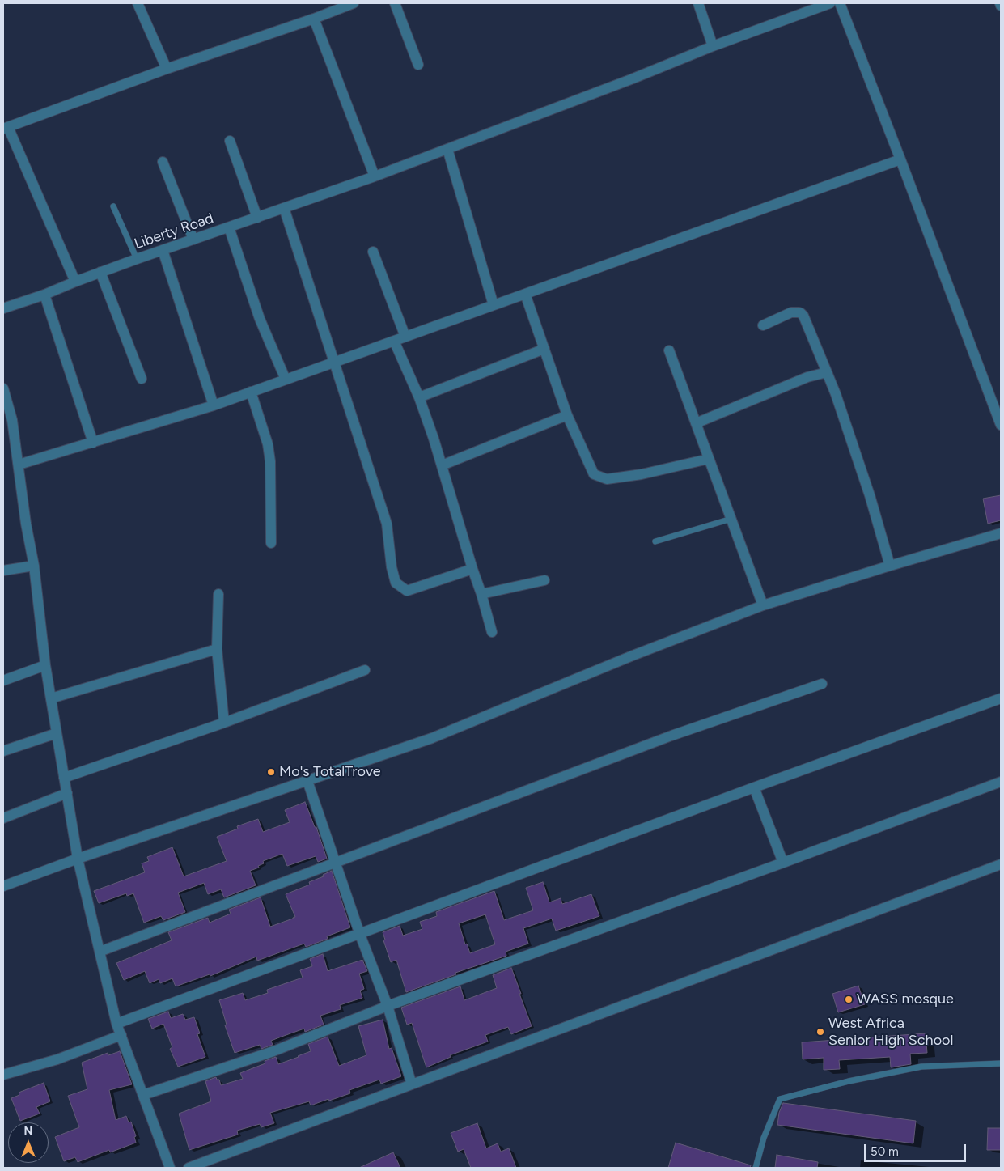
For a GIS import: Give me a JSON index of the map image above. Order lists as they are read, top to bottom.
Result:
{
  "streets": {
    "street": ["Liberty Road"]
  },
  "places": ["Mo's TotalTrove", "WASS mosque", "West Africa Senior High School"],
  "scale_bar": "50 m",
  "north": "top"
}
